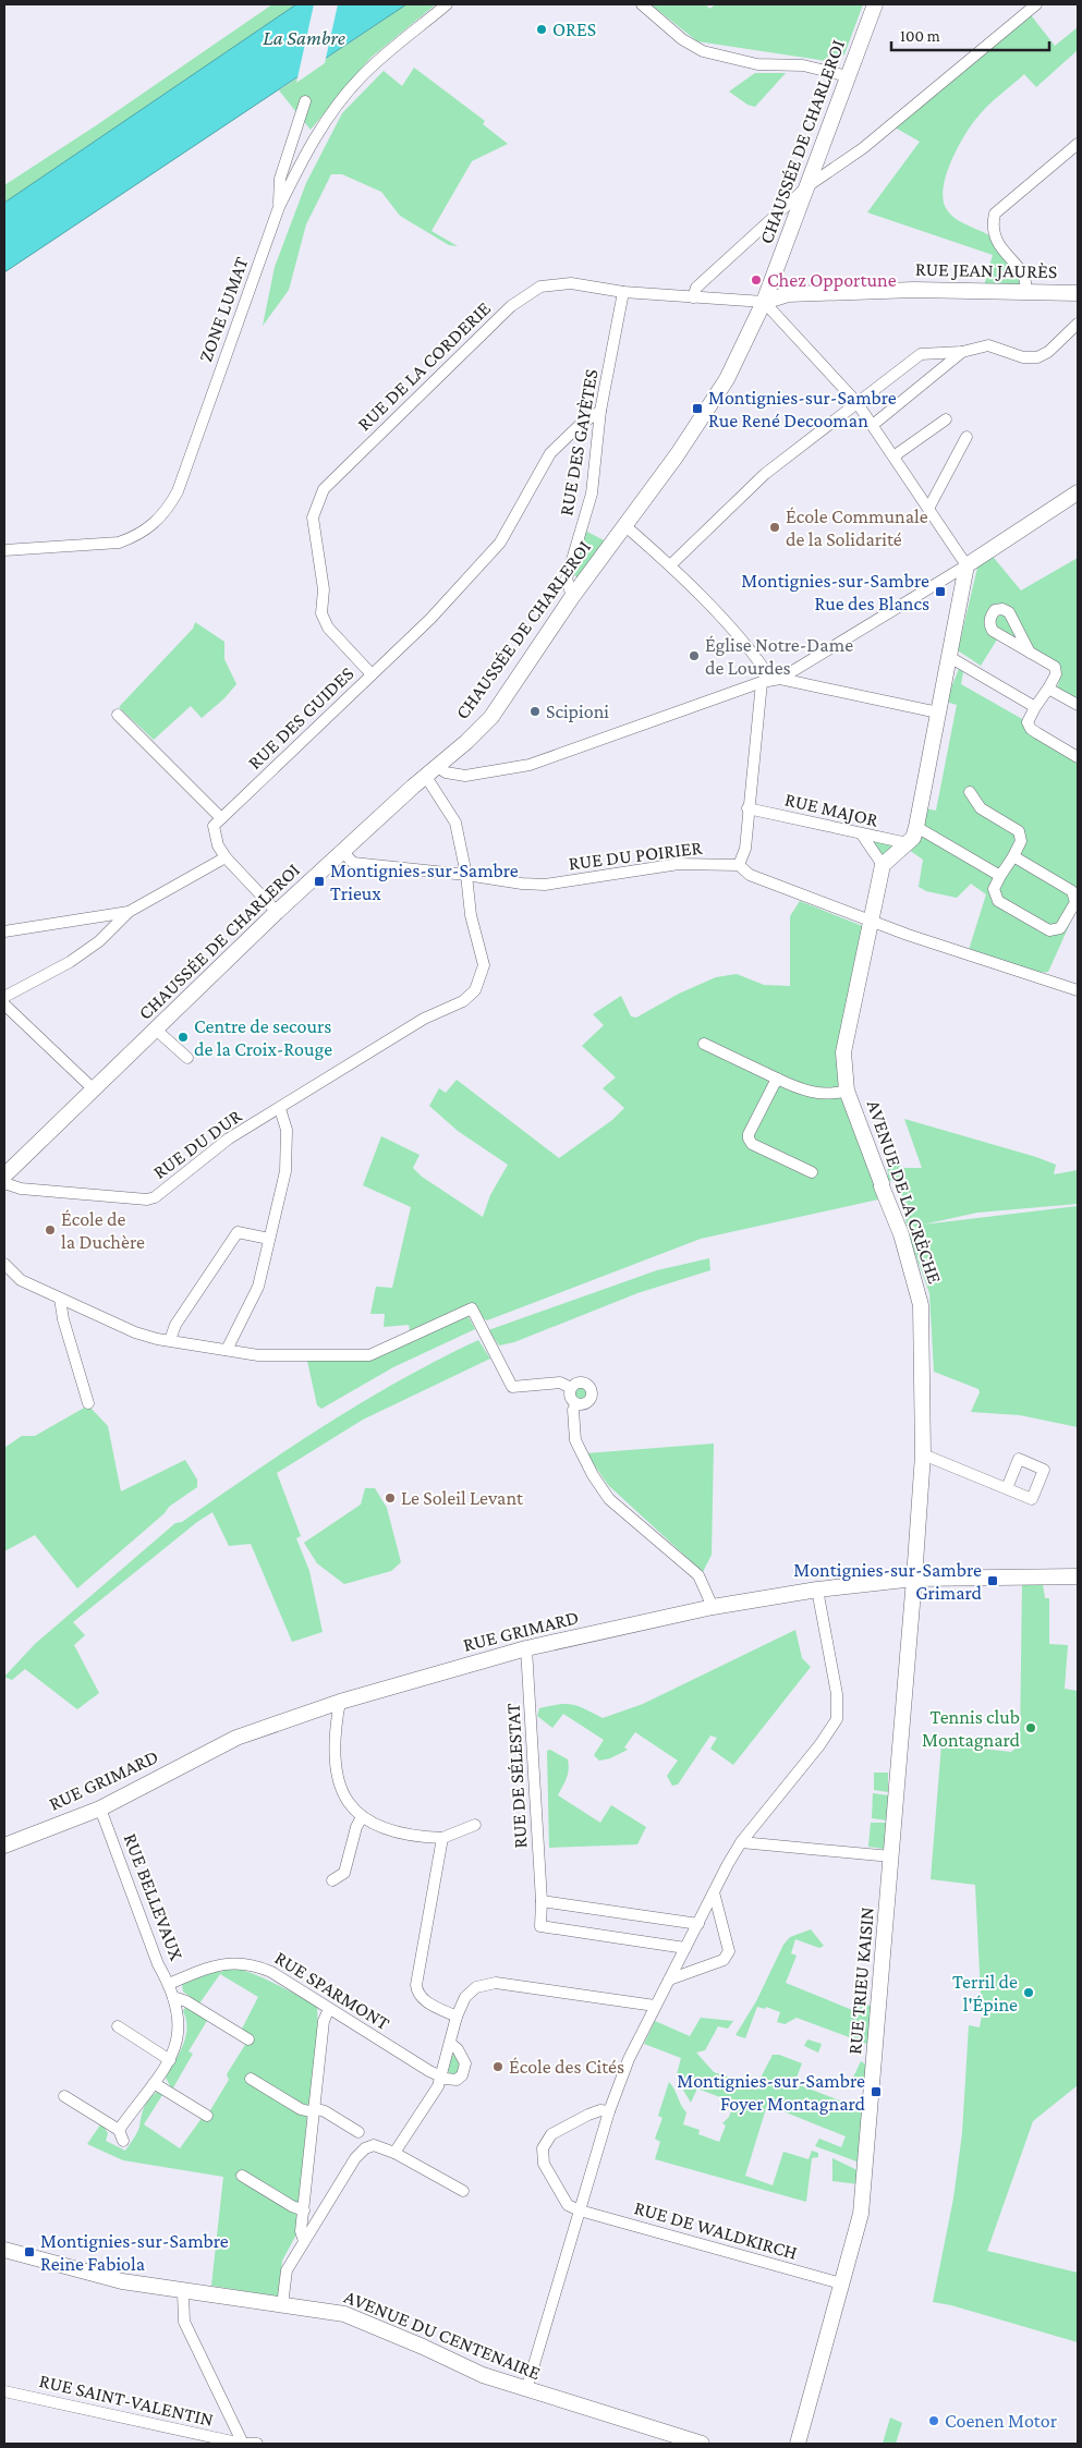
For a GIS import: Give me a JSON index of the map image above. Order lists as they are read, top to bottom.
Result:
{
  "streets": {
    "street": [
      "CHAUSSÉE DE CHARLEROI",
      "RUE JEAN JAURÈS",
      "ZONE LUMAT",
      "RUE DE LA CORDERIE",
      "RUE DES GAYÈTES",
      "RUE DES GUIDES",
      "RUE MAJOR",
      "RUE DU POIRIER",
      "RUE DU DUR",
      "AVENUE DE LA CRÈCHE",
      "RUE GRIMARD",
      "RUE DE SÉLESTAT",
      "RUE BELLEVAUX",
      "RUE TRIEU KAISIN",
      "RUE SPARMONT",
      "RUE DE WALDKIRCH",
      "AVENUE DU CENTENAIRE",
      "RUE SAINT-VALENTIN"
    ]
  },
  "crossings": [
    ["CHAUSSÉE DE CHARLEROI", "RUE JEAN JAURÈS"],
    ["CHAUSSÉE DE CHARLEROI", "RUE DE LA CORDERIE"],
    ["CHAUSSÉE DE CHARLEROI", "RUE DES GAYÈTES"],
    ["CHAUSSÉE DE CHARLEROI", "RUE DU POIRIER"],
    ["CHAUSSÉE DE CHARLEROI", "RUE DU DUR"],
    ["RUE JEAN JAURÈS", "RUE DE LA CORDERIE"],
    ["RUE DE LA CORDERIE", "RUE DES GAYÈTES"],
    ["RUE DE LA CORDERIE", "RUE DES GUIDES"],
    ["RUE DES GAYÈTES", "RUE DES GUIDES"],
    ["RUE DU POIRIER", "RUE DU DUR"],
    ["AVENUE DE LA CRÈCHE", "RUE GRIMARD"],
    ["AVENUE DE LA CRÈCHE", "RUE TRIEU KAISIN"],
    ["RUE GRIMARD", "RUE DE SÉLESTAT"],
    ["RUE GRIMARD", "RUE BELLEVAUX"],
    ["RUE GRIMARD", "RUE TRIEU KAISIN"],
    ["RUE BELLEVAUX", "RUE SPARMONT"],
    ["RUE TRIEU KAISIN", "RUE DE WALDKIRCH"]
  ],
  "water": ["La Sambre"],
  "places": {
    "other": [
      "ORES",
      "Chez Opportune",
      "École Communale de la Solidarité",
      "Église Notre-Dame de Lourdes",
      "Scipioni",
      "Centre de secours de la Croix-Rouge",
      "École de la Duchère",
      "Le Soleil Levant",
      "Tennis club Montagnard",
      "Terril de l'Épine",
      "École des Cités",
      "Coenen Motor"
    ],
    "transit": [
      "Montignies-sur-Sambre Rue René Decooman",
      "Montignies-sur-Sambre Rue des Blancs",
      "Montignies-sur-Sambre Trieux",
      "Montignies-sur-Sambre Grimard",
      "Montignies-sur-Sambre Foyer Montagnard",
      "Montignies-sur-Sambre Reine Fabiola"
    ]
  },
  "scale_bar": "100 m"
}
